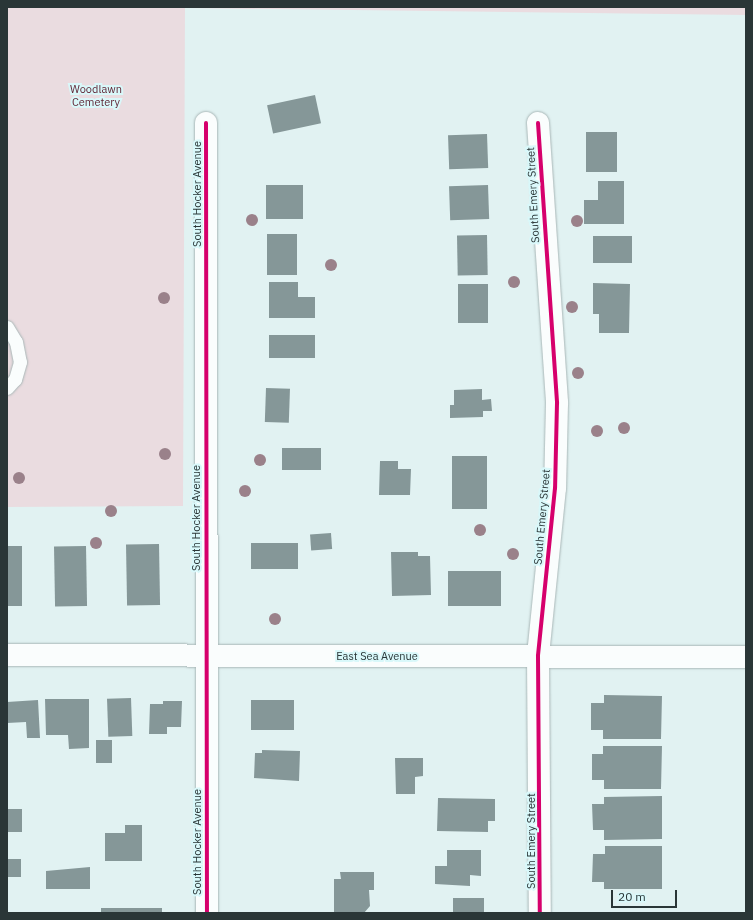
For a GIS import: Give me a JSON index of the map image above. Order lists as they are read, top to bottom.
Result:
{
  "streets": {
    "street": ["South Hocker Avenue", "South Emery Street", "East Sea Avenue"]
  },
  "crossings": [
    ["South Hocker Avenue", "East Sea Avenue"],
    ["South Emery Street", "East Sea Avenue"]
  ],
  "parks": ["Woodlawn Cemetery"],
  "scale_bar": "20 m"
}
